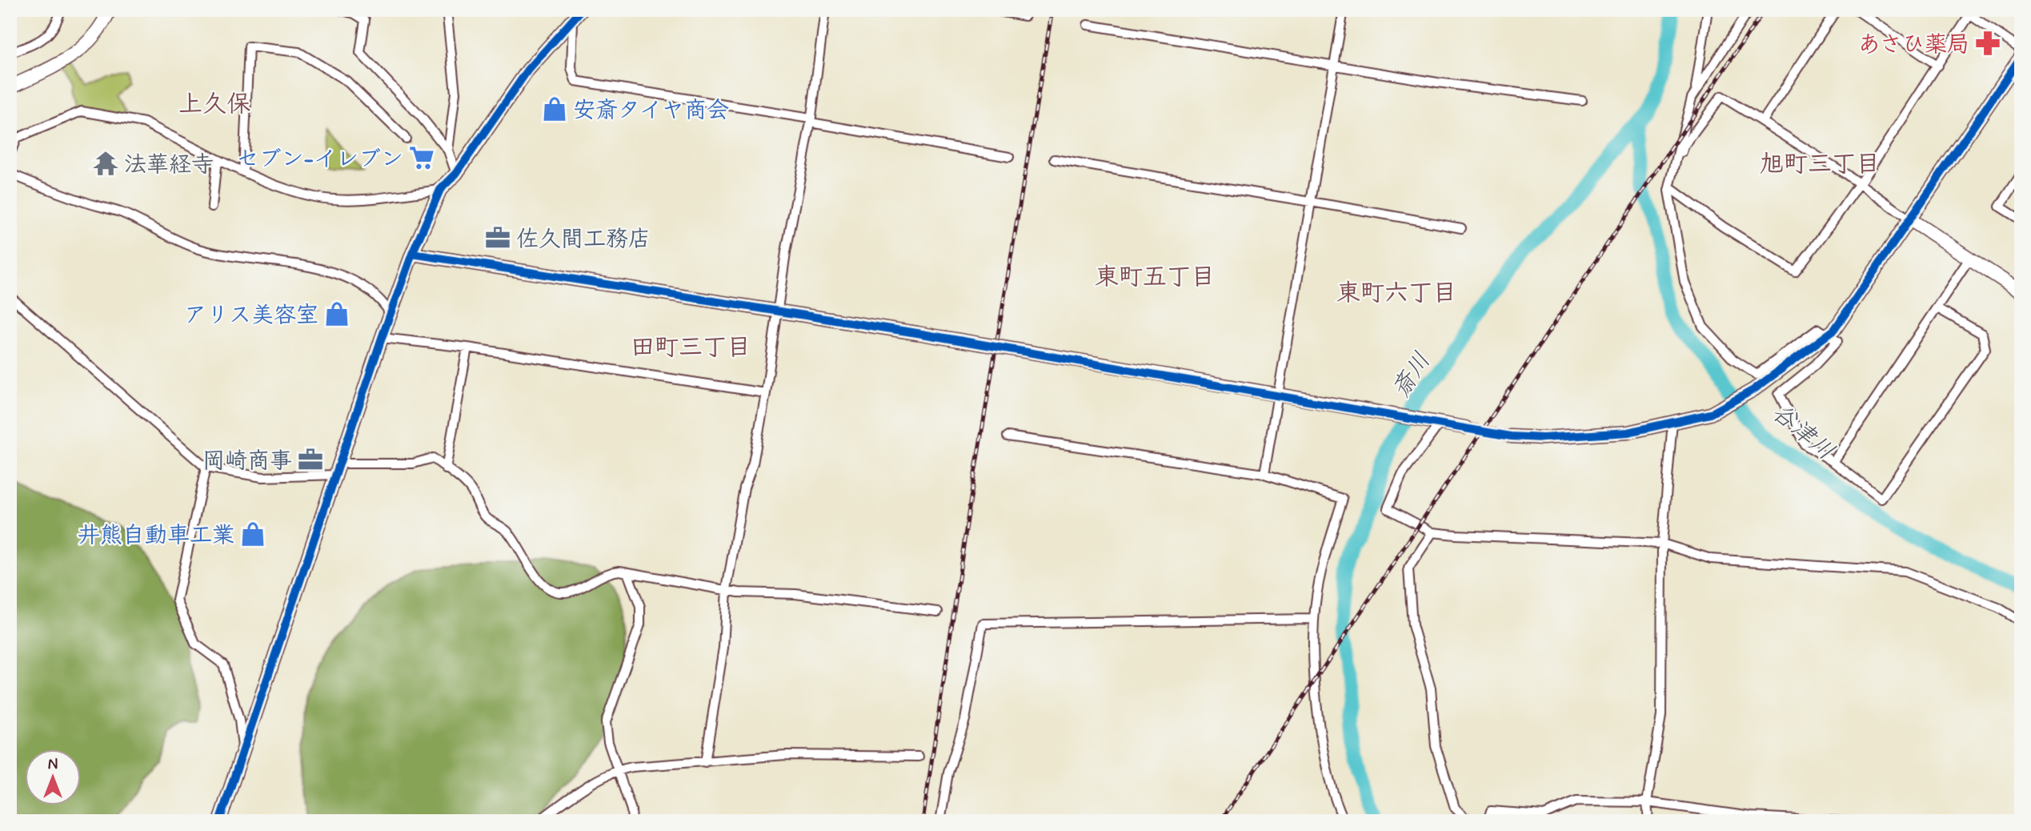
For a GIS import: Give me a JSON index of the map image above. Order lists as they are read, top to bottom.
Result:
{
  "districts": [
    "上久保",
    "旭町三丁目",
    "東町五丁目",
    "東町六丁目",
    "田町三丁目"
  ],
  "water": ["斎川", "谷津川"],
  "places": {
    "pharmacy": ["あさひ薬局"],
    "shop": ["安斎タイヤ商会", "アリス美容室", "井熊自動車工業"],
    "supermarket": ["セブン-イレブン"],
    "temple": ["法華経寺"],
    "office": ["佐久間工務店", "岡崎商事"]
  },
  "north": "top"
}
